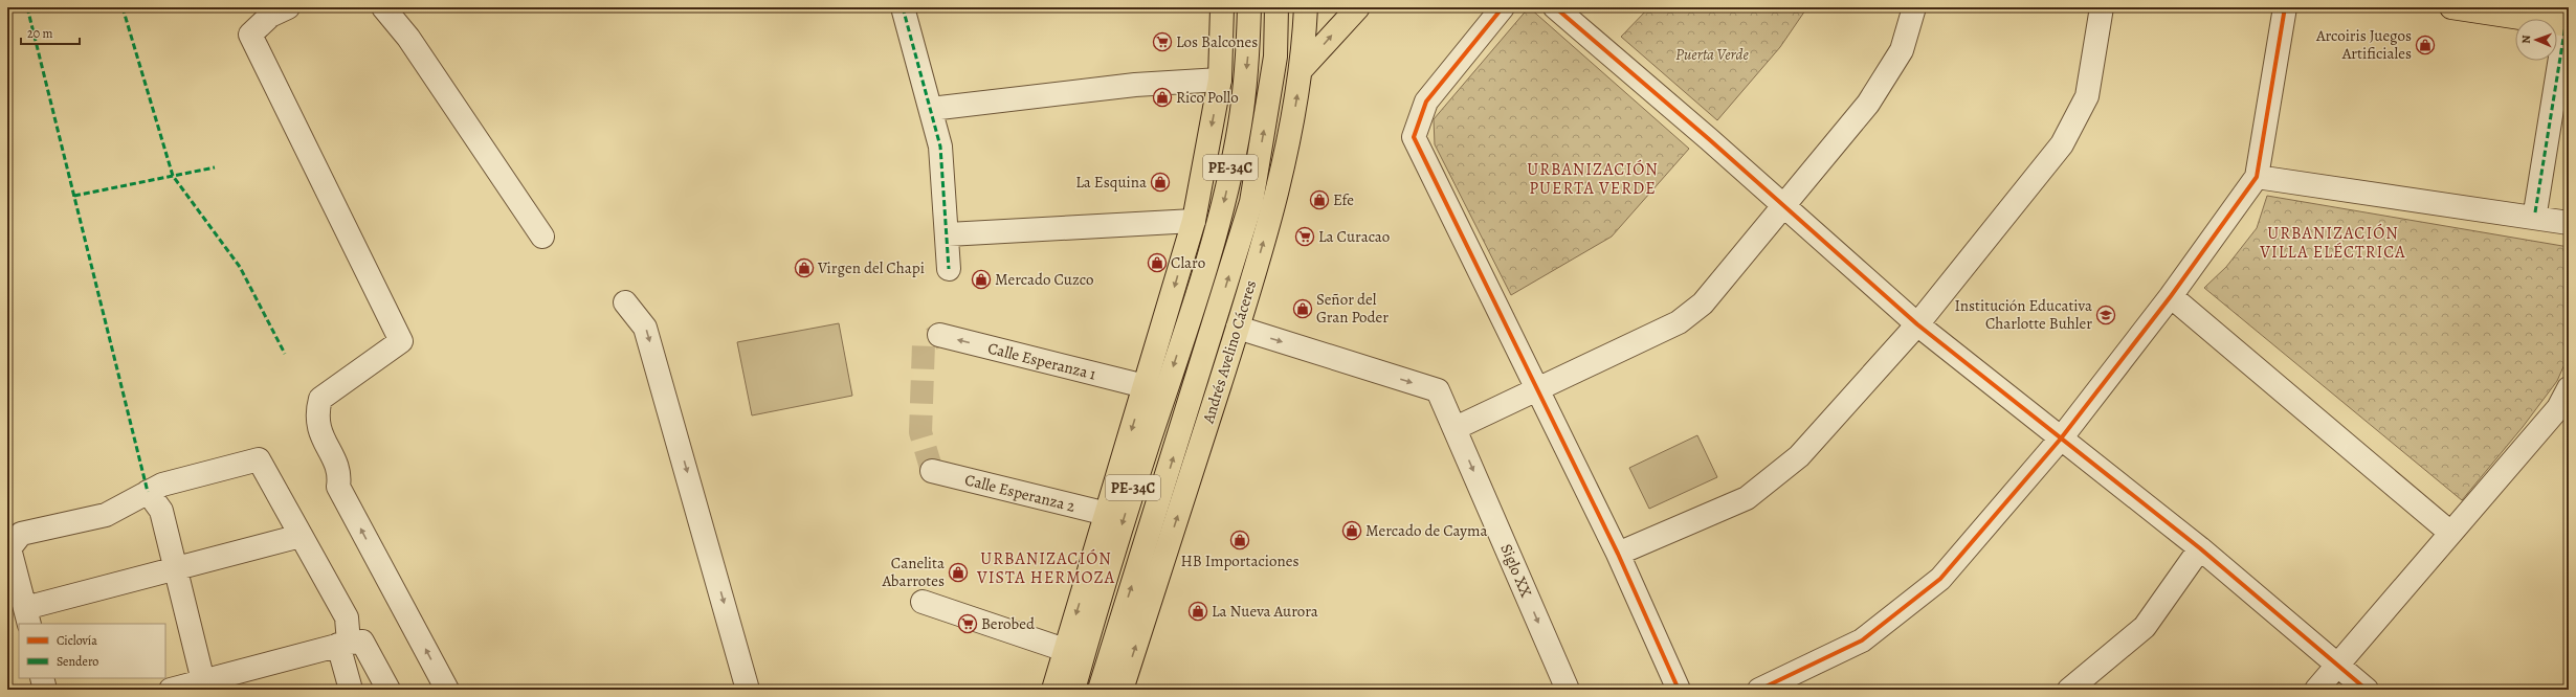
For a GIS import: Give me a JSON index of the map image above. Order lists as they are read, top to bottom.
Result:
{
  "streets": {
    "main road": ["PE-34C", "Andrés Avelino Cáceres"],
    "street": ["Calle Esperanza 1", "Calle Esperanza 2", "Siglo XX"]
  },
  "crossings": [
    ["Andrés Avelino Cáceres", "Siglo XX"]
  ],
  "districts": ["URBANIZACIÓN PUERTA VERDE", "URBANIZACIÓN VILLA ELÉCTRICA", "URBANIZACIÓN VISTA HERMOZA"],
  "parks": ["Puerta Verde"],
  "places": {
    "supermarket": ["Los Balcones", "La Curacao", "Berobed"],
    "shop": [
      "Arcoiris Juegos Artificiales",
      "Rico Pollo",
      "La Esquina",
      "Efe",
      "Claro",
      "Virgen del Chapi",
      "Mercado Cuzco",
      "Señor del Gran Poder",
      "Mercado de Cayma",
      "HB Importaciones",
      "Canelita Abarrotes",
      "La Nueva Aurora"
    ],
    "school or university": ["Institución Educativa Charlotte Buhler"]
  },
  "legend": ["Ciclovía", "Sendero"],
  "scale_bar": "20 m",
  "north": "left"
}
